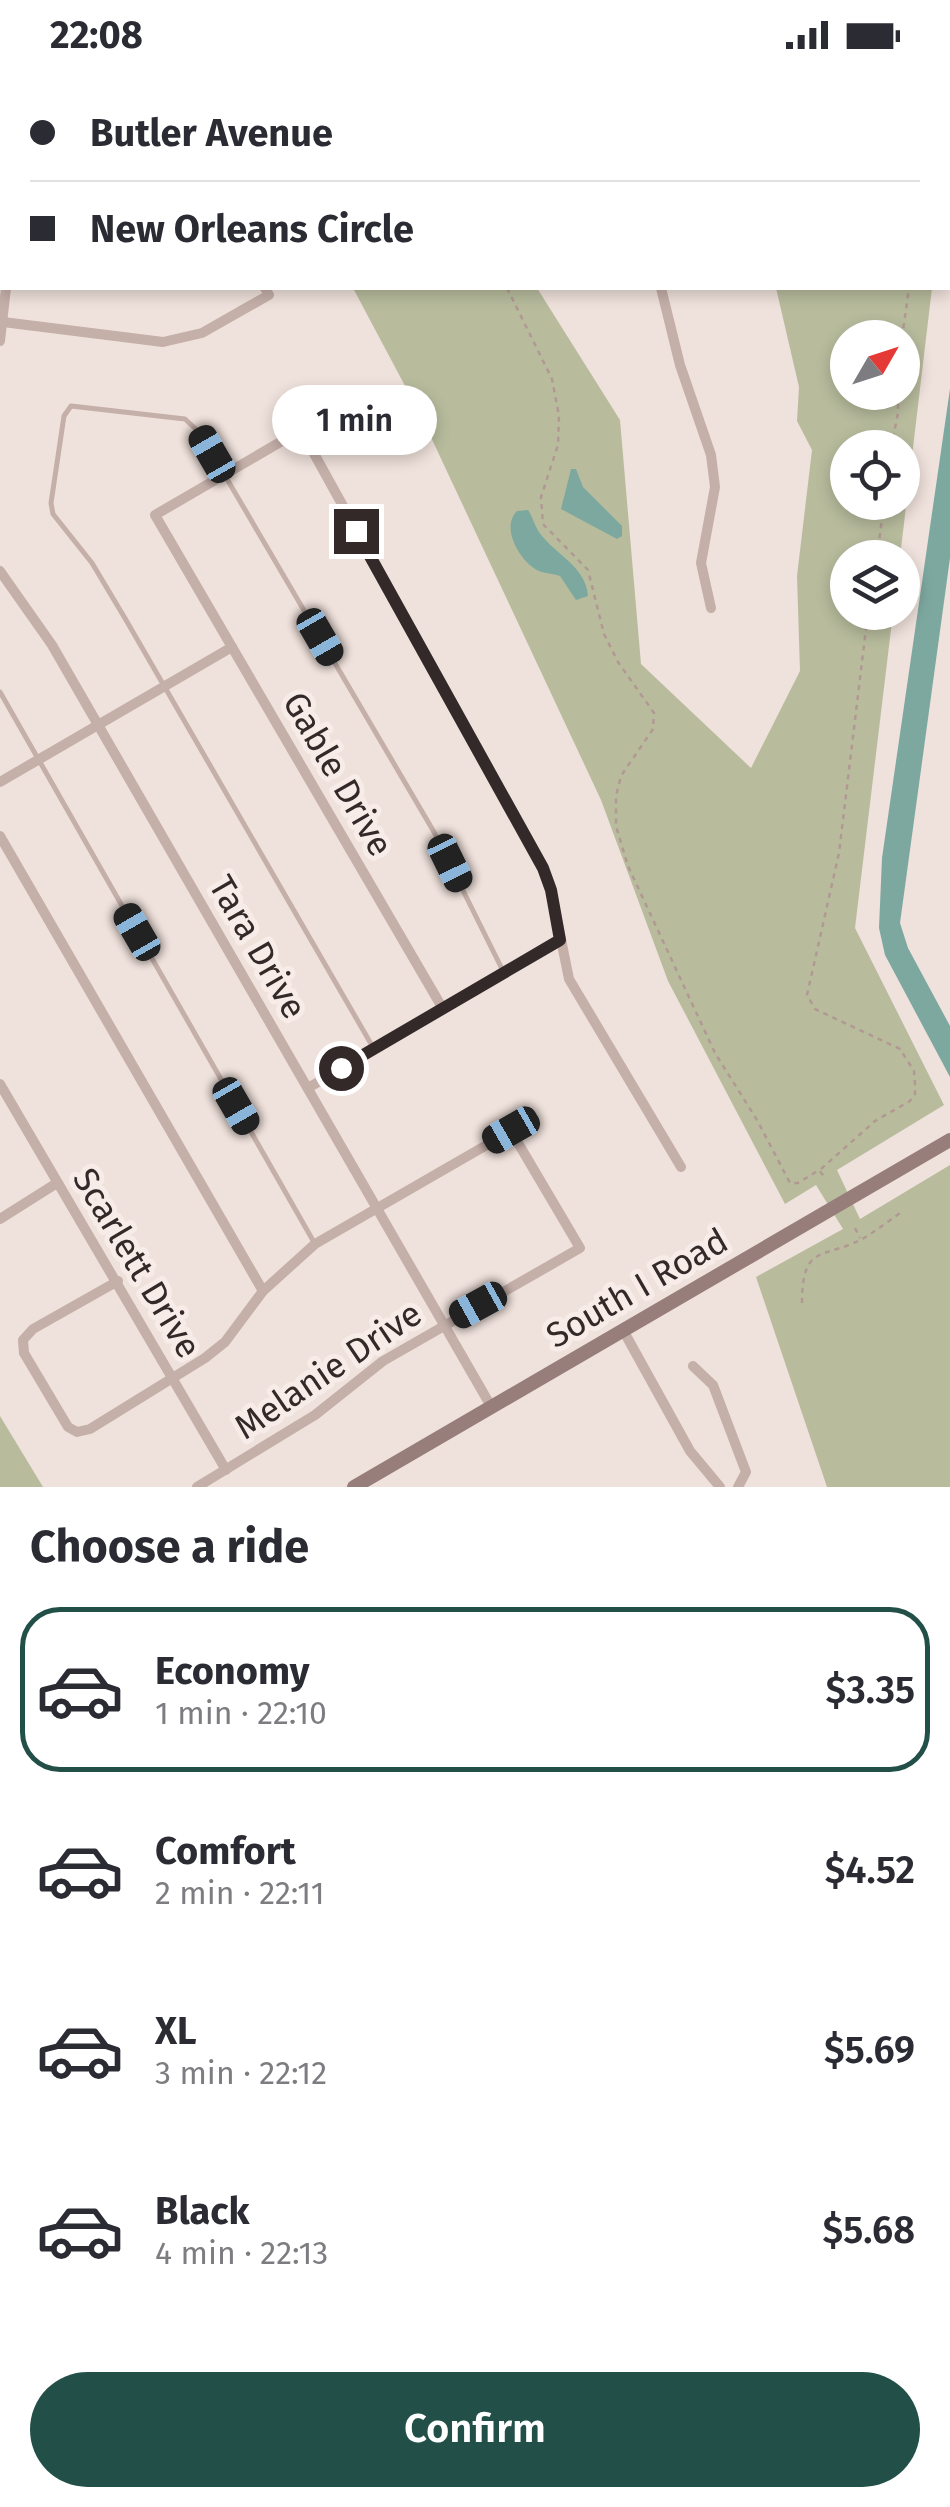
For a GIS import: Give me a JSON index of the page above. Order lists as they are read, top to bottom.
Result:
{
  "streets": {
    "main road": ["South I Road"],
    "street": [
      "Gable Drive",
      "Tara Drive",
      "Scarlett Drive",
      "Melanie Drive"
    ]
  },
  "crossings": [
    ["Tara Drive", "South I Road"],
    ["Tara Drive", "Melanie Drive"],
    ["Scarlett Drive", "Melanie Drive"]
  ],
  "north": "top right",
  "page": {
    "status": "22:08",
    "banner": ["Butler Avenue", "New Orleans Circle"],
    "bubble": "1 min",
    "heading": "Choose a ride",
    "list": [
      {
        "name": "Economy",
        "note": "1 min · 22:10",
        "value": "$3.35"
      },
      {
        "name": "Comfort",
        "note": "2 min · 22:11",
        "value": "$4.52"
      },
      {
        "name": "XL",
        "note": "3 min · 22:12",
        "value": "$5.69"
      },
      {
        "name": "Black",
        "note": "4 min · 22:13",
        "value": "$5.68"
      }
    ],
    "buttons": "Confirm"
  }
}
